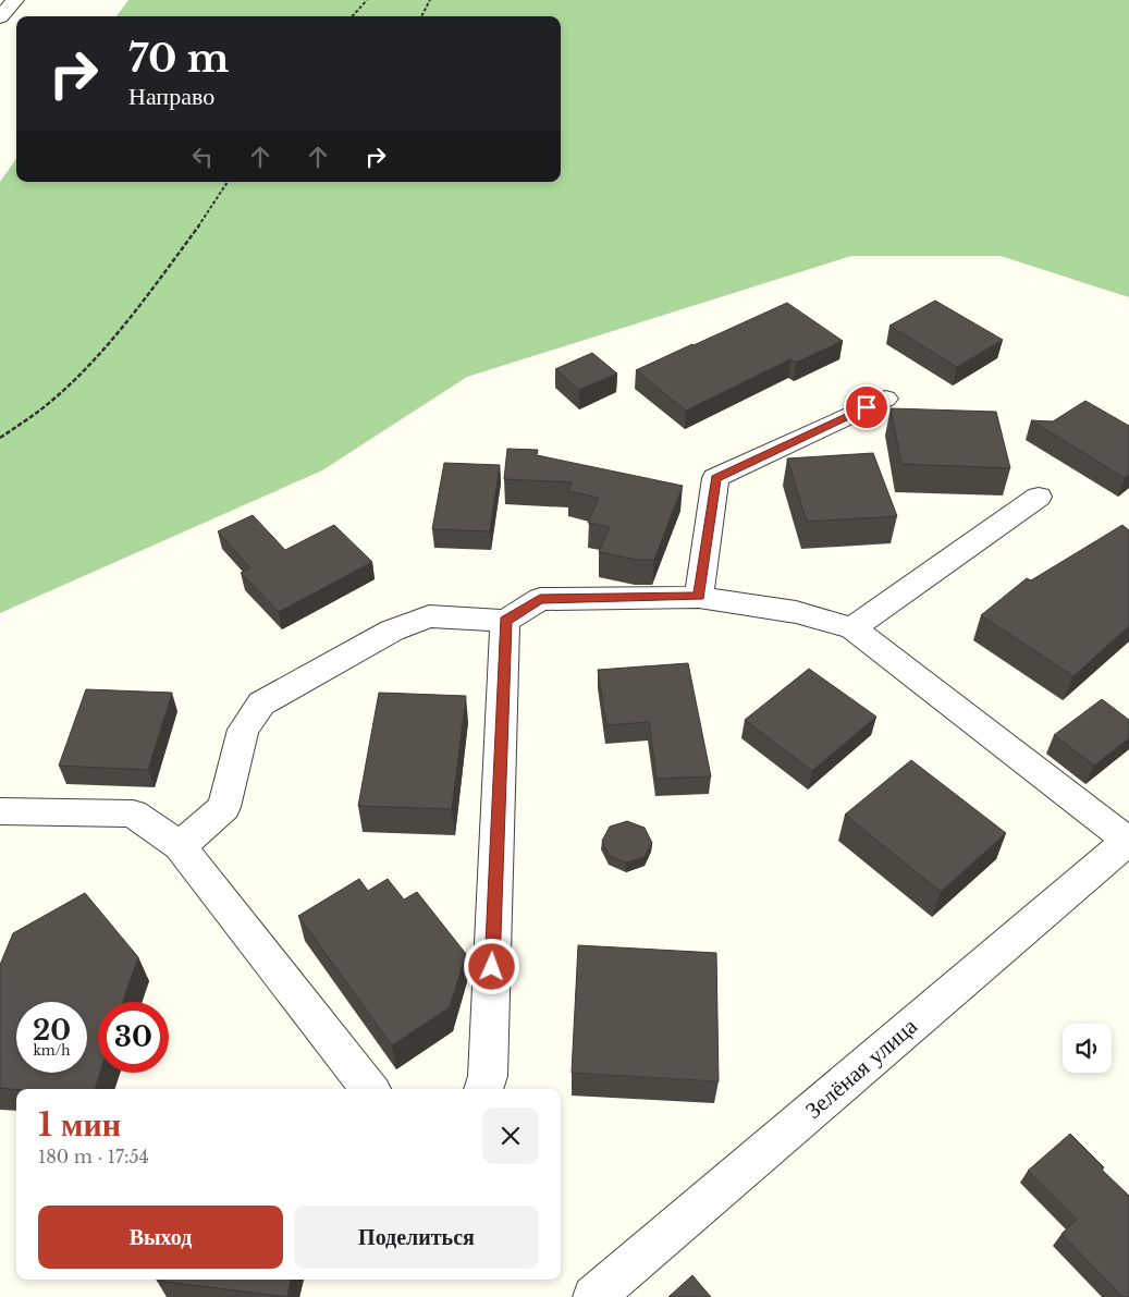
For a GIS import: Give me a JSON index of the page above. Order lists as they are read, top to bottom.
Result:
{
  "streets": {
    "street": ["Зелёная улица"]
  },
  "page": {
    "turn": ["70 m", "Направо"],
    "speed": "20 km/h",
    "limit": "30",
    "heading": ["1 мин", "180 m · 17:54"],
    "buttons": ["Выход", "Поделиться"]
  }
}
